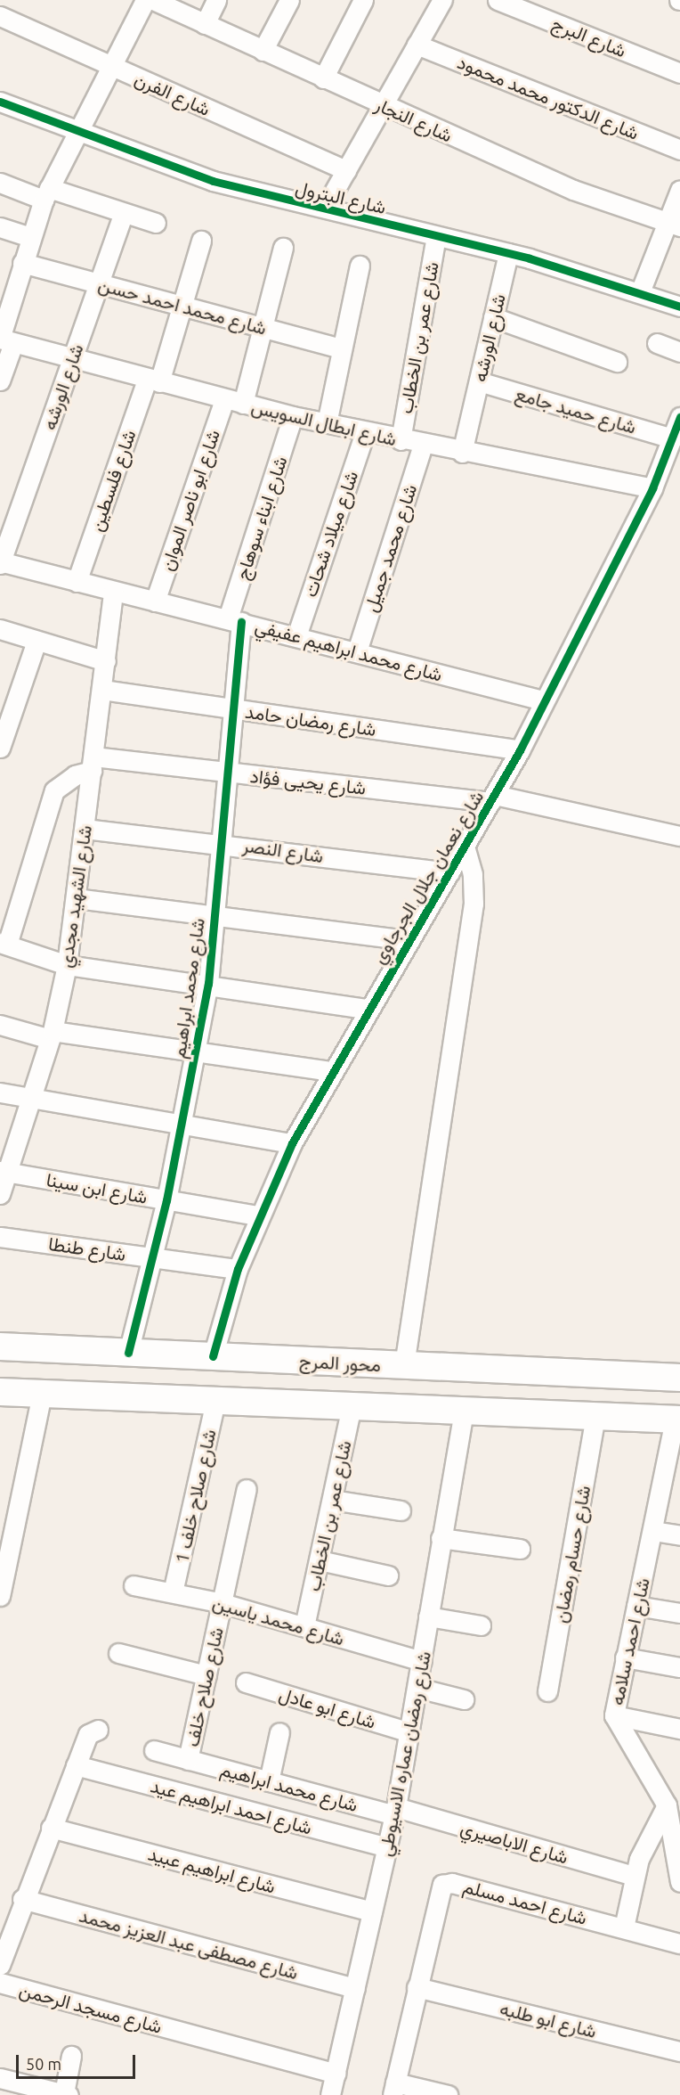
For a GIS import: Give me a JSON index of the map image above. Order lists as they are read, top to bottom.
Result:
{
  "streets": {
    "main road": ["محور المرج"],
    "street": [
      "شارع البرج",
      "شارع الفرن",
      "شارع الدكتور محمد محمود",
      "شارع النجار",
      "شارع البترول",
      "شارع محمد احمد حسن",
      "شارع عمر بن الخطاب",
      "شارع الورشه",
      "شارع حميد جامع",
      "شارع ابطال السويس",
      "شارع فلسطين",
      "شارع ابو ناصر الموان",
      "شارع ابناء سوهاج",
      "شارع ميلاد شحات",
      "شارع محمد جميل",
      "شارع محمد ابراهيم عفيفي",
      "شارع رمضان حامد",
      "شارع يحيى فؤاد",
      "شارع النصر",
      "شارع نعمان جلال الجرجاوي",
      "شارع الشهيد مجدي",
      "شارع محمد ابراهيم",
      "شارع ابن سينا",
      "شارع طنطا",
      "شارع صلاح خلف 1",
      "شارع حسام رمضان",
      "شارع محمد ياسين",
      "شارع احمد سلامه",
      "شارع صلاح خلف",
      "شارع ابو عادل",
      "شارع رمضان عماره الاسيوطي",
      "شارع احمد ابراهيم عيد",
      "شارع الاباصيري",
      "شارع ابراهيم عبيد",
      "شارع احمد مسلم",
      "شارع مصطفى عبد العزيز محمد",
      "شارع مسجد الرحمن",
      "شارع ابو طلبه"
    ]
  },
  "crossings": [
    ["شارع البترول", "شارع عمر بن الخطاب"],
    ["شارع البترول", "شارع الورشه"],
    ["شارع محمد احمد حسن", "شارع الورشه"],
    ["شارع محمد احمد حسن", "شارع فلسطين"],
    ["شارع عمر بن الخطاب", "شارع ابطال السويس"],
    ["شارع عمر بن الخطاب", "شارع محمد ياسين"],
    ["شارع الورشه", "شارع حميد جامع"],
    ["شارع الورشه", "شارع ابطال السويس"],
    ["شارع الورشه", "شارع محمد ابراهيم عفيفي"],
    ["شارع حميد جامع", "شارع نعمان جلال الجرجاوي"],
    ["شارع ابطال السويس", "شارع فلسطين"],
    ["شارع ابطال السويس", "شارع ابو ناصر الموان"],
    ["شارع ابطال السويس", "شارع ابناء سوهاج"],
    ["شارع ابطال السويس", "شارع ميلاد شحات"],
    ["شارع ابطال السويس", "شارع محمد جميل"],
    ["شارع ابطال السويس", "شارع نعمان جلال الجرجاوي"],
    ["شارع فلسطين", "شارع محمد ابراهيم عفيفي"],
    ["شارع ابو ناصر الموان", "شارع محمد ابراهيم عفيفي"],
    ["شارع ابناء سوهاج", "شارع محمد ابراهيم عفيفي"],
    ["شارع ابناء سوهاج", "شارع محمد ابراهيم"],
    ["شارع ميلاد شحات", "شارع محمد ابراهيم عفيفي"],
    ["شارع محمد جميل", "شارع محمد ابراهيم عفيفي"],
    ["شارع محمد ابراهيم عفيفي", "شارع نعمان جلال الجرجاوي"],
    ["شارع محمد ابراهيم عفيفي", "شارع الشهيد مجدي"],
    ["شارع محمد ابراهيم عفيفي", "شارع محمد ابراهيم"],
    ["شارع رمضان حامد", "شارع نعمان جلال الجرجاوي"],
    ["شارع رمضان حامد", "شارع الشهيد مجدي"],
    ["شارع رمضان حامد", "شارع محمد ابراهيم"],
    ["شارع يحيى فؤاد", "شارع نعمان جلال الجرجاوي"],
    ["شارع يحيى فؤاد", "شارع الشهيد مجدي"],
    ["شارع يحيى فؤاد", "شارع محمد ابراهيم"],
    ["شارع النصر", "شارع نعمان جلال الجرجاوي"],
    ["شارع النصر", "شارع الشهيد مجدي"],
    ["شارع النصر", "شارع محمد ابراهيم"],
    ["شارع نعمان جلال الجرجاوي", "شارع ابن سينا"],
    ["شارع نعمان جلال الجرجاوي", "شارع طنطا"],
    ["شارع نعمان جلال الجرجاوي", "محور المرج"],
    ["شارع الشهيد مجدي", "شارع ابن سينا"],
    ["شارع محمد ابراهيم", "شارع ابن سينا"],
    ["شارع محمد ابراهيم", "شارع طنطا"],
    ["شارع محمد ابراهيم", "محور المرج"],
    ["شارع محمد ابراهيم", "شارع صلاح خلف"],
    ["شارع محمد ابراهيم", "شارع رمضان عماره الاسيوطي"],
    ["شارع محمد ابراهيم", "شارع الاباصيري"],
    ["شارع صلاح خلف 1", "شارع محمد ياسين"],
    ["شارع محمد ياسين", "شارع صلاح خلف"],
    ["شارع محمد ياسين", "شارع رمضان عماره الاسيوطي"],
    ["شارع ابو عادل", "شارع رمضان عماره الاسيوطي"],
    ["شارع رمضان عماره الاسيوطي", "شارع احمد ابراهيم عيد"],
    ["شارع رمضان عماره الاسيوطي", "شارع الاباصيري"],
    ["شارع رمضان عماره الاسيوطي", "شارع ابراهيم عبيد"],
    ["شارع رمضان عماره الاسيوطي", "شارع مصطفى عبد العزيز محمد"],
    ["شارع رمضان عماره الاسيوطي", "شارع مسجد الرحمن"],
    ["شارع احمد مسلم", "شارع ابو طلبه"]
  ],
  "scale_bar": "50 m"
}
